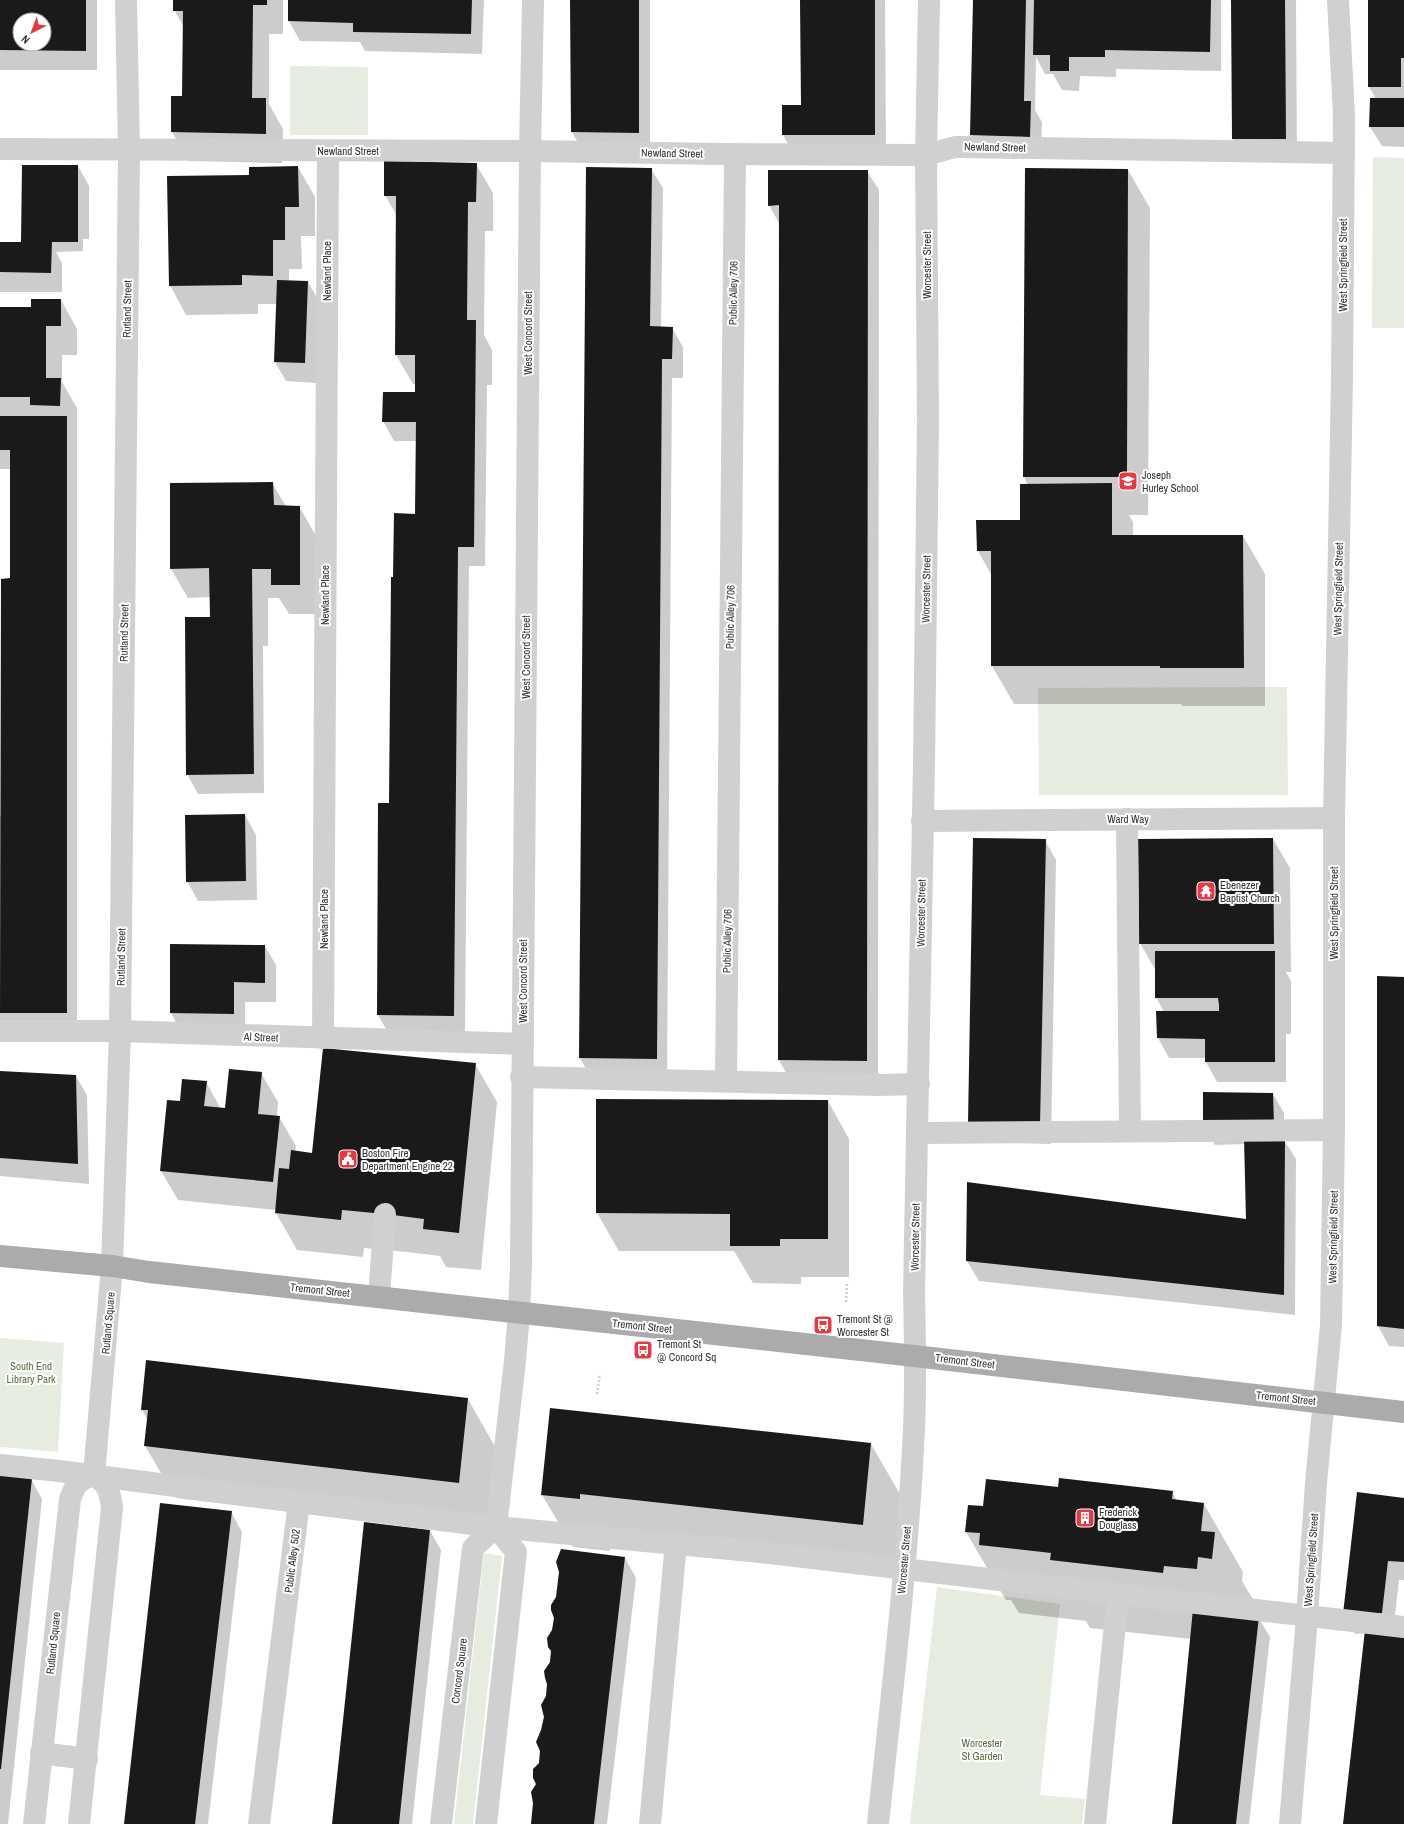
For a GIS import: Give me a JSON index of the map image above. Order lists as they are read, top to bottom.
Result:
{
  "streets": {
    "main road": ["Tremont Street"],
    "street": [
      "Newland Street",
      "Worcester Street",
      "West Springfield Street",
      "Newland Place",
      "Public Alley 706",
      "Rutland Street",
      "West Concord Street",
      "Ward Way",
      "Al Street",
      "Rutland Square",
      "Public Alley 502",
      "Concord Square"
    ]
  },
  "crossings": [
    ["Newland Street", "Worcester Street"],
    ["Newland Street", "West Springfield Street"],
    ["Newland Street", "Newland Place"],
    ["Newland Street", "Public Alley 706"],
    ["Newland Street", "Rutland Street"],
    ["Newland Street", "West Concord Street"],
    ["Worcester Street", "Ward Way"],
    ["Worcester Street", "Tremont Street"],
    ["West Springfield Street", "Ward Way"],
    ["West Springfield Street", "Tremont Street"],
    ["Newland Place", "Al Street"],
    ["Rutland Street", "Al Street"],
    ["Rutland Street", "Tremont Street"],
    ["Rutland Street", "Rutland Square"],
    ["West Concord Street", "Al Street"],
    ["West Concord Street", "Tremont Street"],
    ["Tremont Street", "Rutland Square"]
  ],
  "parks": ["South End Library Park", "Worcester St Garden"],
  "places": {
    "school or university": ["Joseph Hurley School"],
    "temple": ["Ebenezer Baptist Church"],
    "public building": ["Boston Fire Department Engine 22"],
    "bus stop": ["Tremont St @ Worcester St", "Tremont St @ Concord Sq"],
    "building": ["Frederick Douglass"]
  },
  "north": "bottom left"
}
